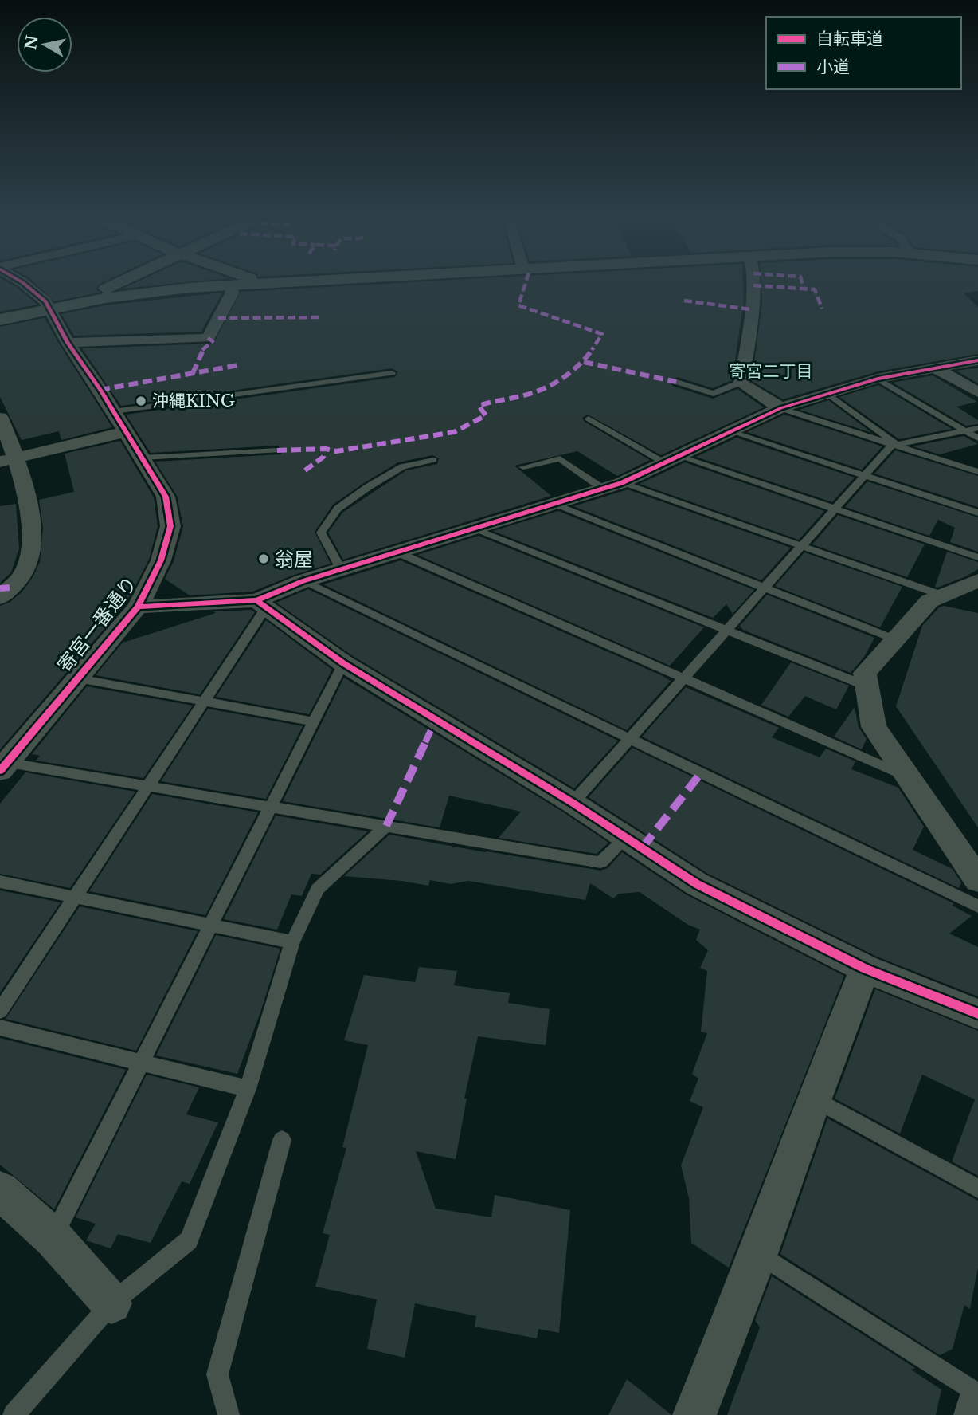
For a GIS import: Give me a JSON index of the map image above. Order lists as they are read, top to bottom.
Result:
{
  "streets": {
    "street": ["寄宮一番通り"]
  },
  "districts": ["寄宮二丁目"],
  "places": ["沖縄KING", "翁屋"],
  "legend": ["自転車道", "小道"],
  "north": "left"
}
